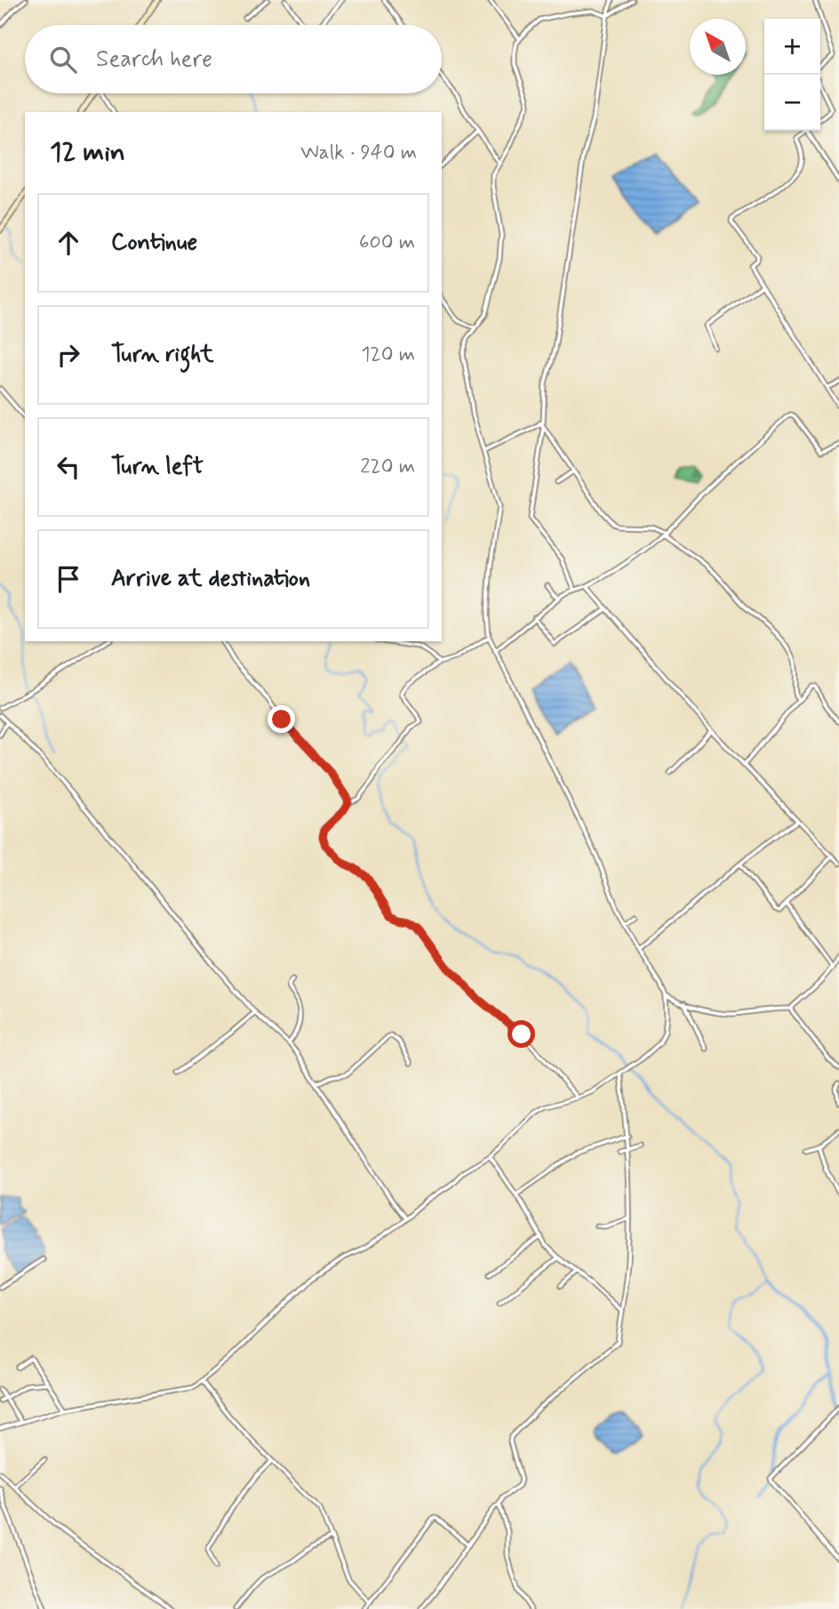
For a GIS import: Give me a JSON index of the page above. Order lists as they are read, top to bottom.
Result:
{
  "north": "top left",
  "page": {
    "map_buttons": ["+", "−"],
    "search": "Search here",
    "heading": ["12 min", "Walk · 940 m"],
    "list": [
      ["Continue", "600 m"],
      ["Turn right", "120 m"],
      ["Turn left", "220 m"],
      "Arrive at destination"
    ]
  }
}
